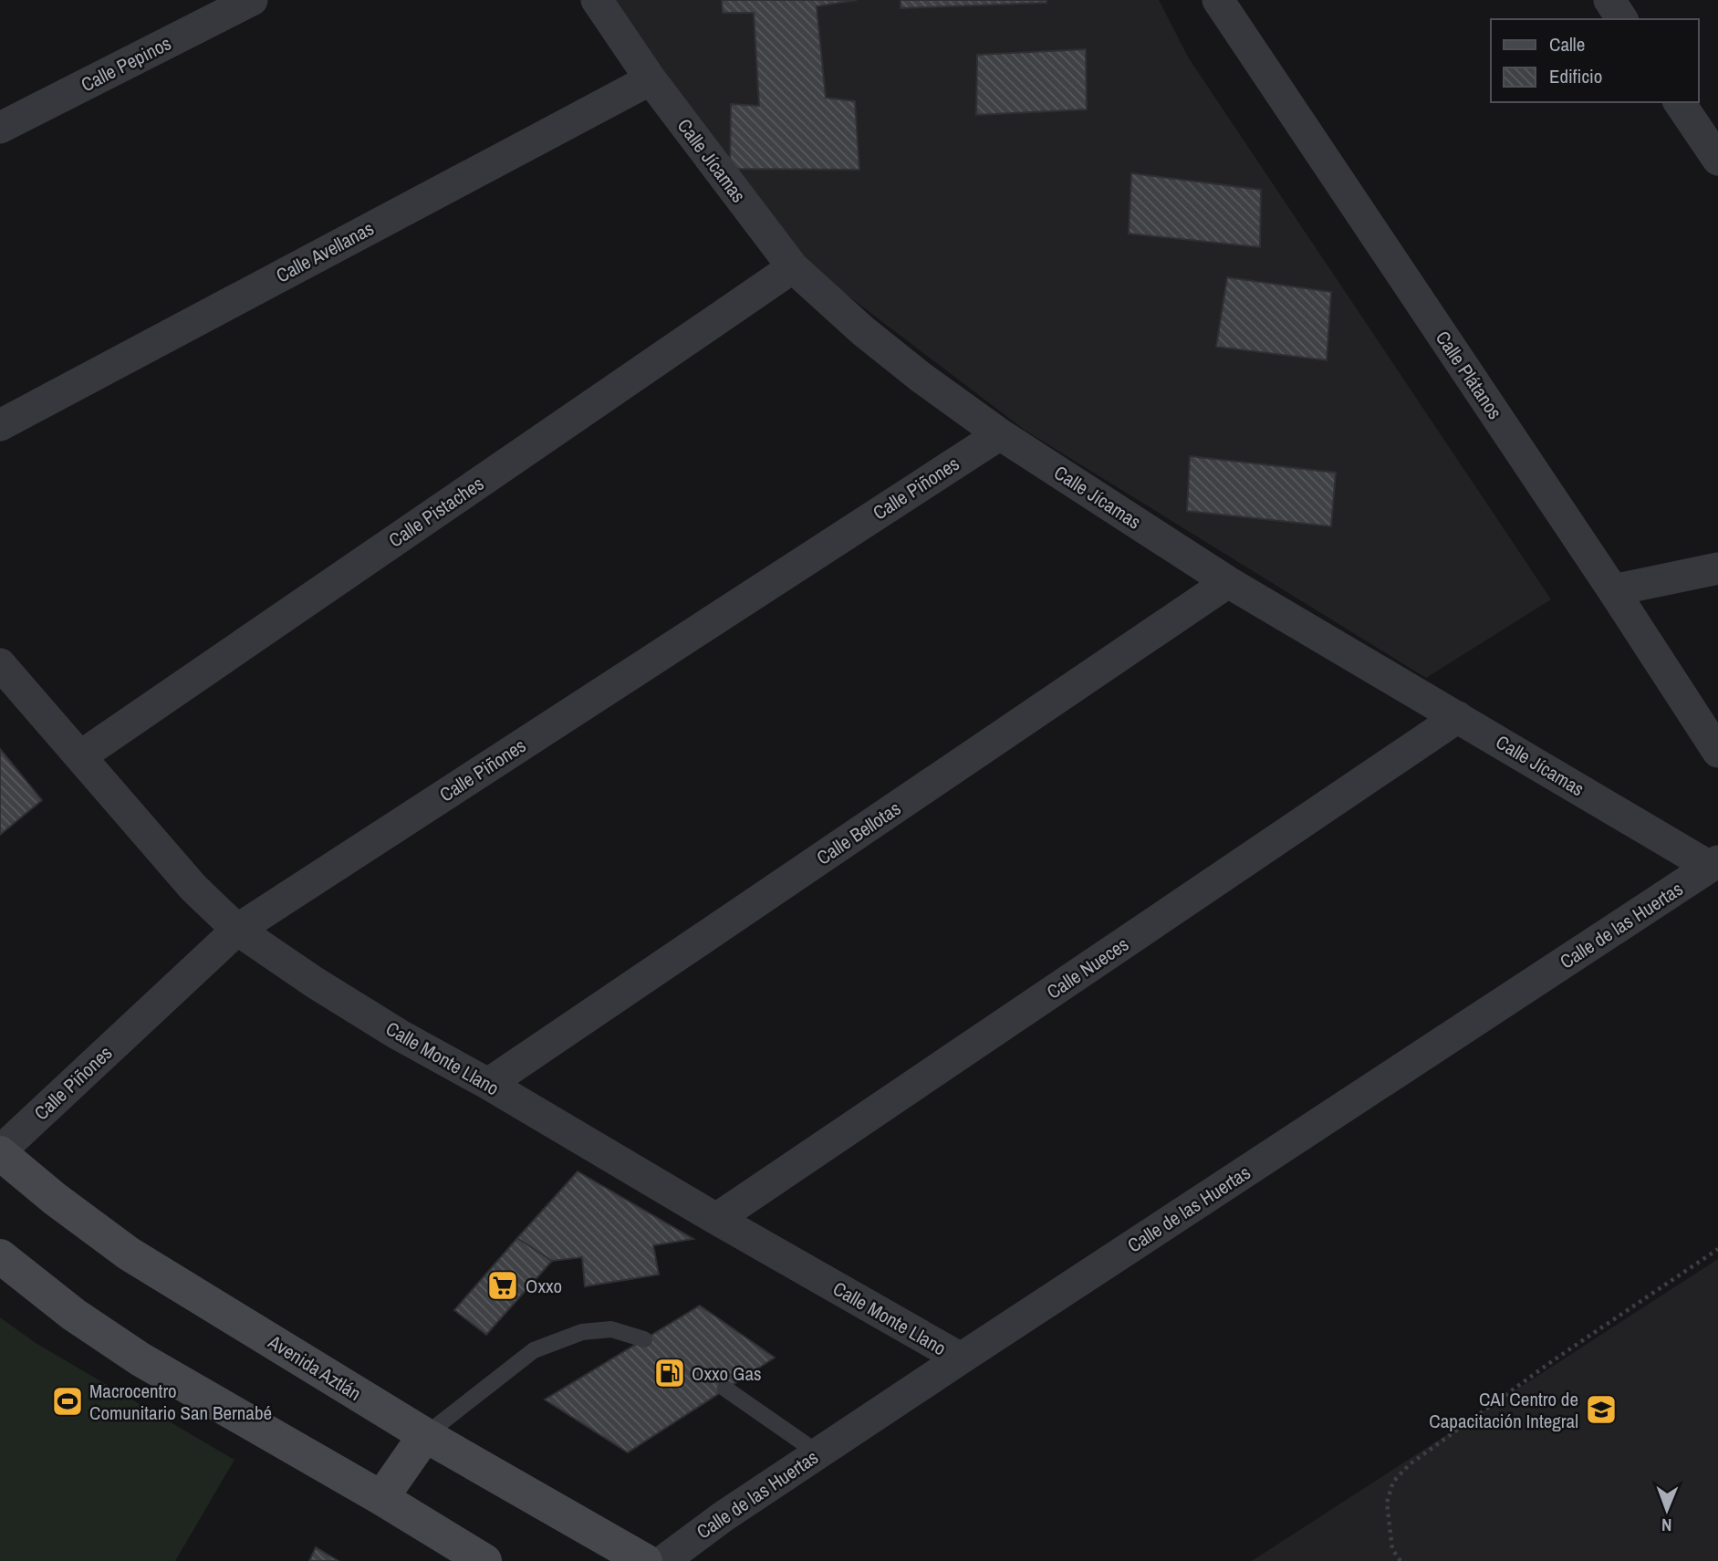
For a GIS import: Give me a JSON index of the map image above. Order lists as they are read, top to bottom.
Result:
{
  "streets": {
    "main road": ["Avenida Aztlán"],
    "street": [
      "Calle Pepinos",
      "Calle Jícamas",
      "Calle Avellanas",
      "Calle Plátanos",
      "Calle Piñones",
      "Calle Pistaches",
      "Calle Bellotas",
      "Calle de las Huertas",
      "Calle Nueces",
      "Calle Monte Llano"
    ]
  },
  "crossings": [
    ["Calle Jícamas", "Calle Avellanas"],
    ["Calle Jícamas", "Calle Piñones"],
    ["Calle Jícamas", "Calle Pistaches"],
    ["Calle Jícamas", "Calle Bellotas"],
    ["Calle Jícamas", "Calle de las Huertas"],
    ["Calle Jícamas", "Calle Nueces"],
    ["Calle Piñones", "Calle Monte Llano"],
    ["Calle Piñones", "Avenida Aztlán"],
    ["Calle Pistaches", "Calle Monte Llano"],
    ["Calle Bellotas", "Calle Monte Llano"],
    ["Calle de las Huertas", "Calle Monte Llano"],
    ["Calle Nueces", "Calle Monte Llano"]
  ],
  "places": {
    "supermarket": ["Oxxo"],
    "fuel station": ["Oxxo Gas"],
    "sports": ["Macrocentro Comunitario San Bernabé"],
    "school or university": ["CAI Centro de Capacitación Integral"]
  },
  "legend": ["Calle", "Edificio"],
  "north": "bottom"
}
